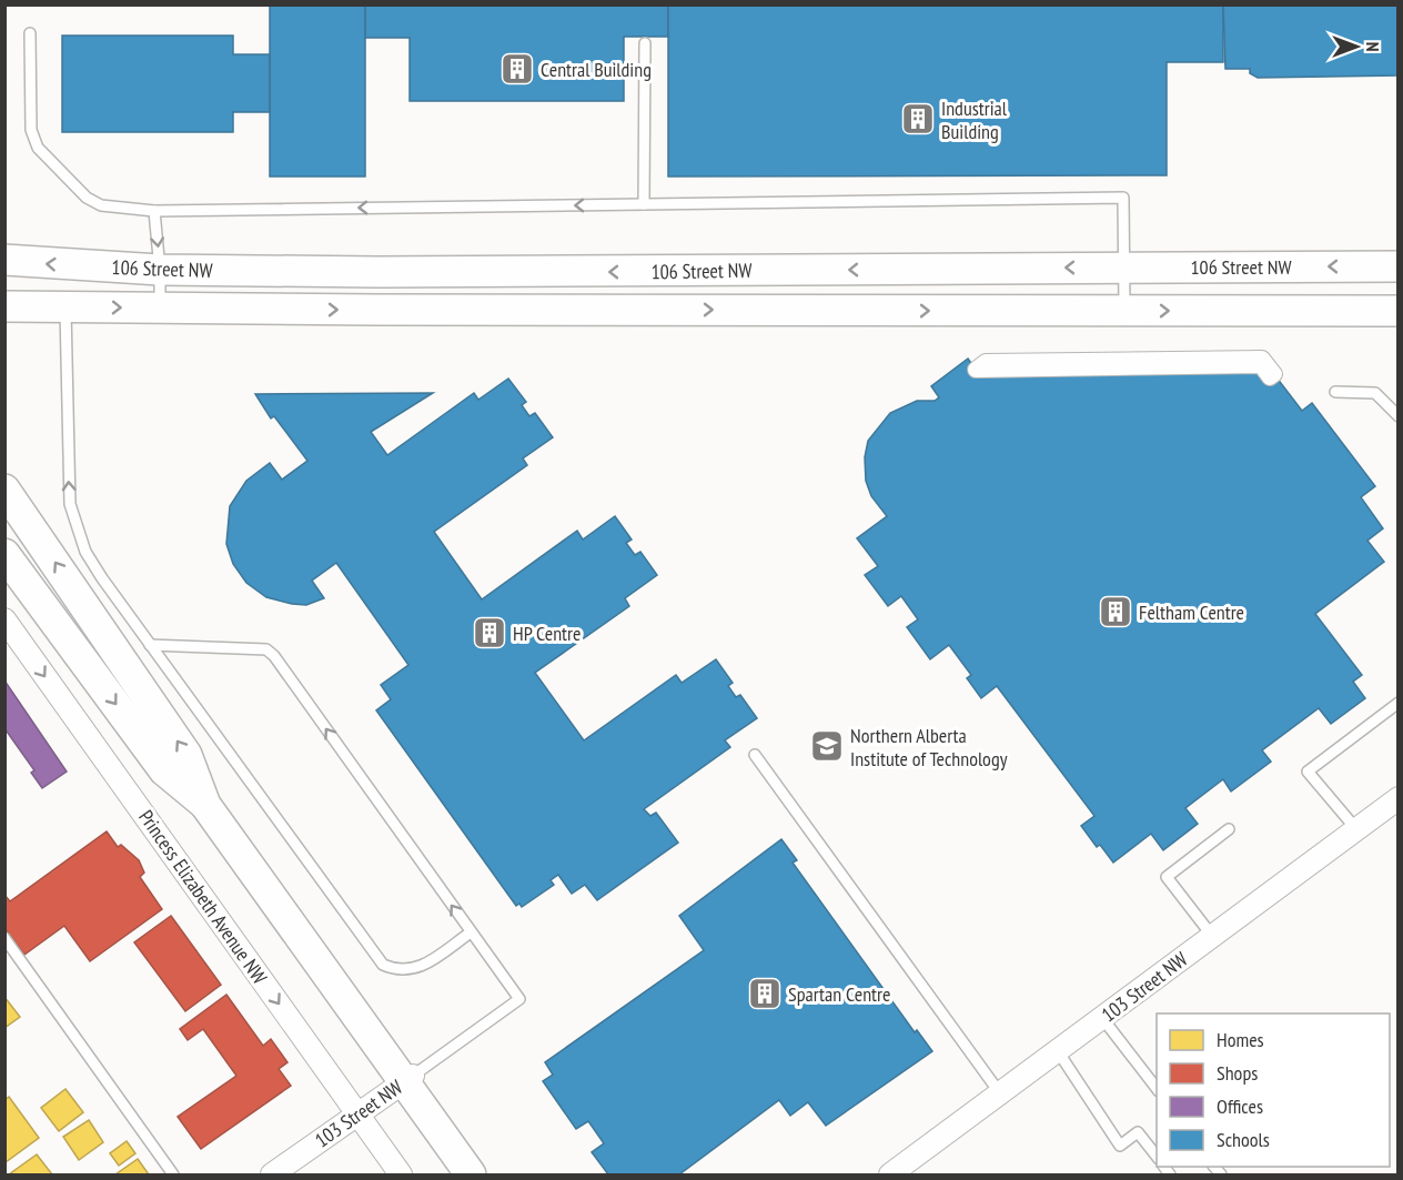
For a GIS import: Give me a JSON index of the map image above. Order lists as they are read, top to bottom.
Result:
{
  "streets": {
    "main road": ["106 Street NW"],
    "street": ["Princess Elizabeth Avenue NW", "103 Street NW"]
  },
  "crossings": [
    ["Princess Elizabeth Avenue NW", "103 Street NW"]
  ],
  "one_way": ["Princess Elizabeth Avenue NW"],
  "places": {
    "building": [
      "Central Building",
      "Industrial Building",
      "Feltham Centre",
      "HP Centre",
      "Spartan Centre"
    ],
    "school or university": ["Northern Alberta Institute of Technology"]
  },
  "legend": [
    "Homes",
    "Shops",
    "Offices",
    "Schools"
  ],
  "north": "right"
}
